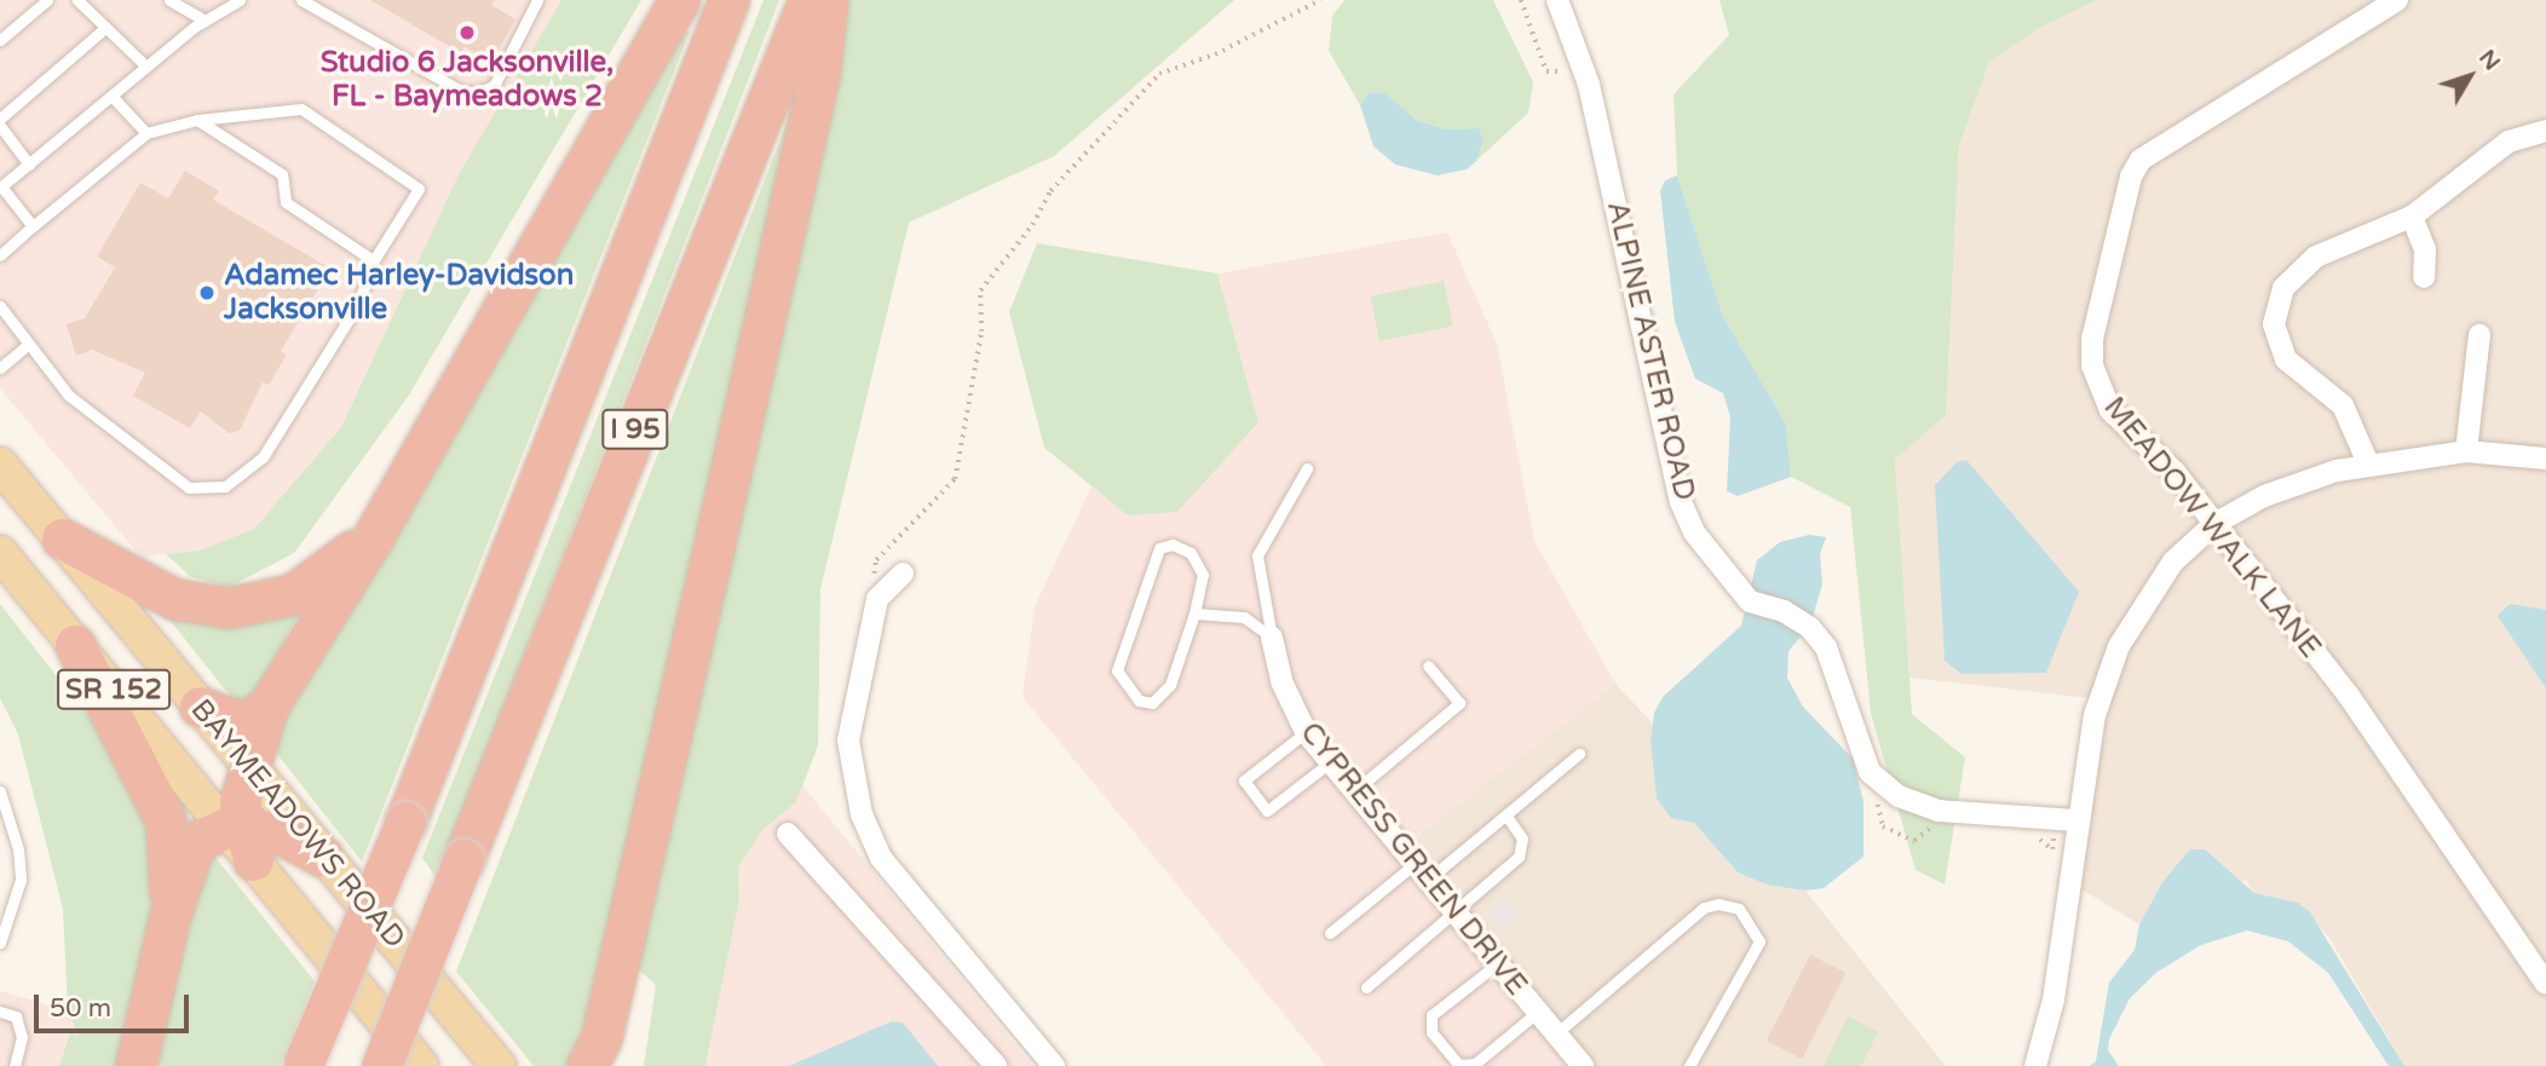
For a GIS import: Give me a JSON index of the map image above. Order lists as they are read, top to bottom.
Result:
{
  "streets": {
    "highway": ["I 95"],
    "main road": ["SR 152", "BAYMEADOWS ROAD"],
    "street": ["ALPINE ASTER ROAD", "MEADOW WALK LANE", "CYPRESS GREEN DRIVE"]
  },
  "places": ["Studio 6 Jacksonville, FL - Baymeadows 2", "Adamec Harley-Davidson Jacksonville"],
  "scale_bar": "50 m",
  "north": "top right"
}
